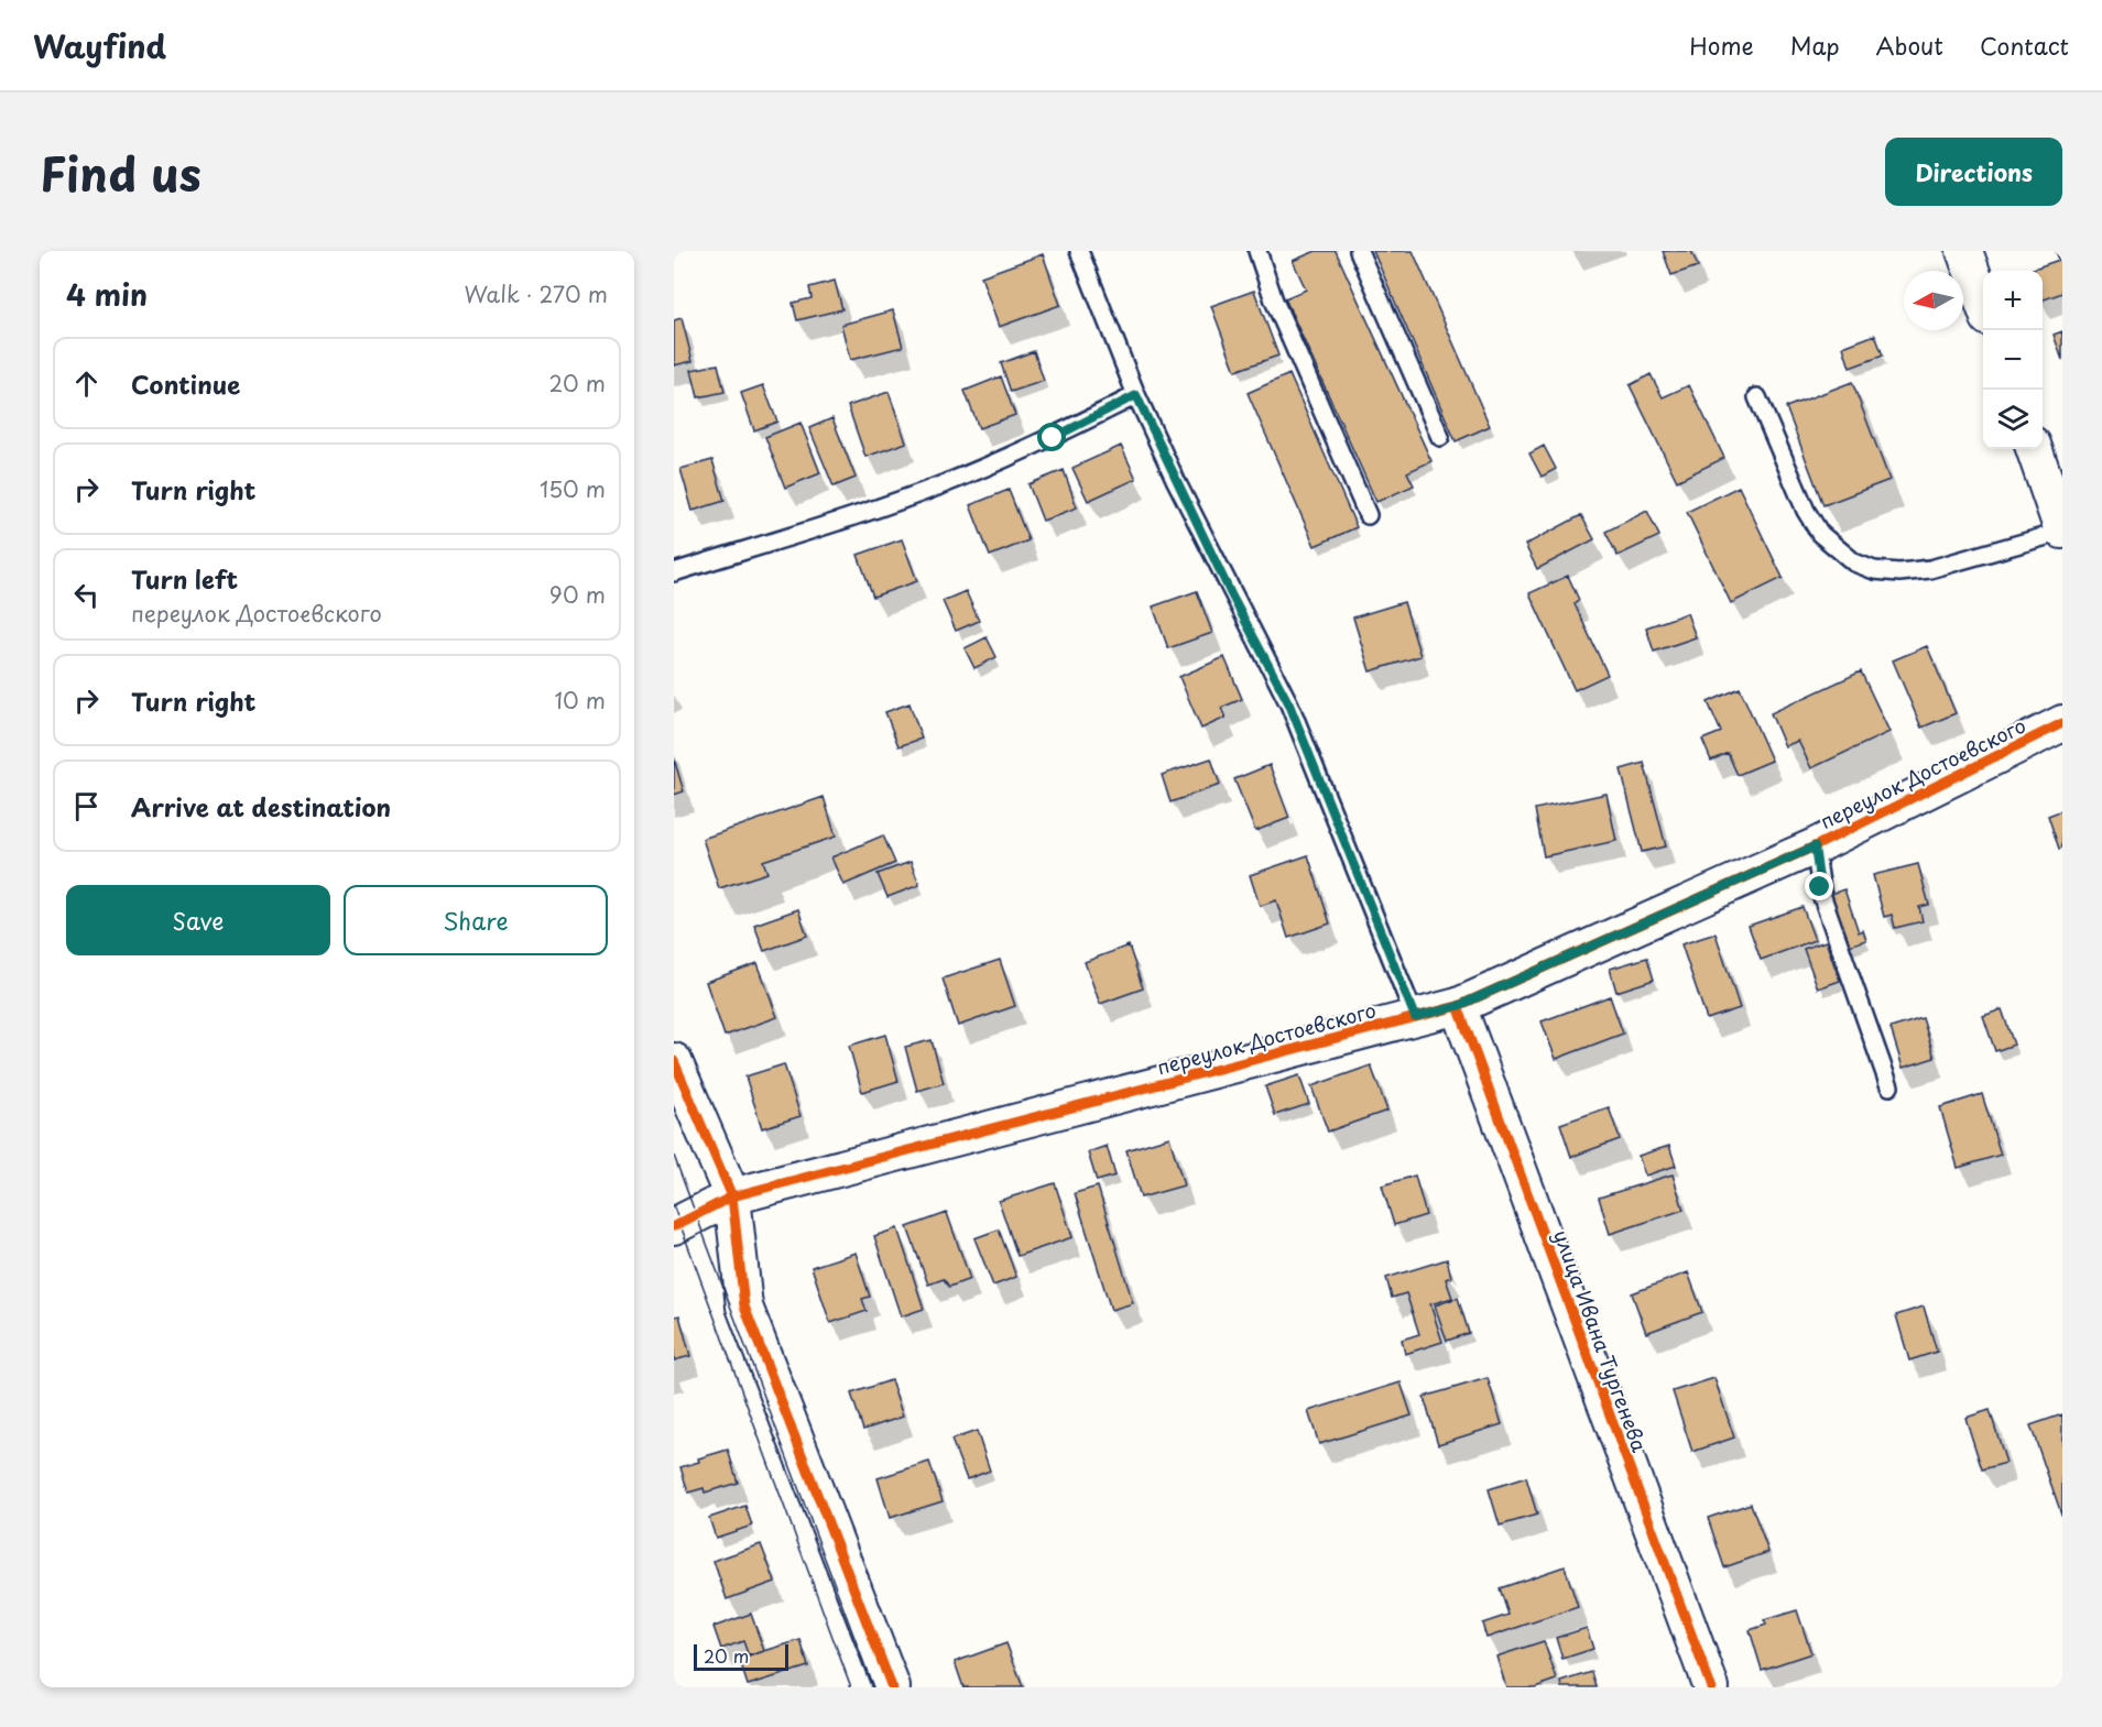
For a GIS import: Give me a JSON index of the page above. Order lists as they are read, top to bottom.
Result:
{
  "streets": {
    "street": ["переулок Достоевского", "улица Ивана Тургенева"]
  },
  "crossings": [
    ["переулок Достоевского", "улица Ивана Тургенева"]
  ],
  "scale_bar": "20 m",
  "north": "left",
  "page": {
    "header": "Wayfind",
    "nav": [
      "Home",
      "Map",
      "About",
      "Contact"
    ],
    "title": "Find us",
    "buttons": [
      "Directions",
      ["Save", "Share"]
    ],
    "heading": ["4 min", "Walk · 270 m"],
    "map_buttons": ["+", "−"],
    "list": [
      ["Continue", "20 m"],
      ["Turn right", "150 m"],
      ["Turn left", "переулок Достоевского", "90 m"],
      ["Turn right", "10 m"],
      "Arrive at destination"
    ],
    "scale": "20 m"
  }
}
